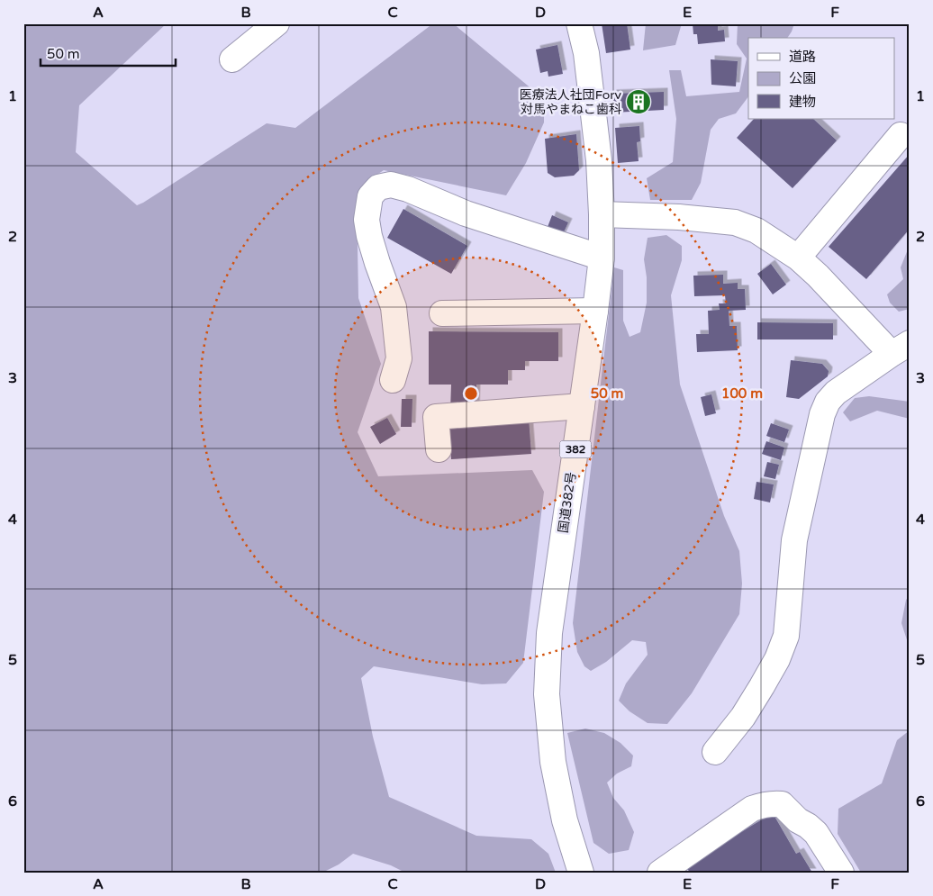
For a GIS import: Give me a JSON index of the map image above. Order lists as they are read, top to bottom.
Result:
{
  "streets": {
    "main road": ["382", "国道382号"]
  },
  "places": {
    "building": ["医療法人社団Forv 対馬やまねこ歯科"]
  },
  "legend": ["道路", "公園", "建物"],
  "scale_bar": "50 m",
  "grid": {
    "columns": [
      "A",
      "B",
      "C",
      "D",
      "E",
      "F"
    ],
    "rows": [
      "1",
      "2",
      "3",
      "4",
      "5",
      "6"
    ]
  },
  "rings": ["50 m", "100 m"]
}
